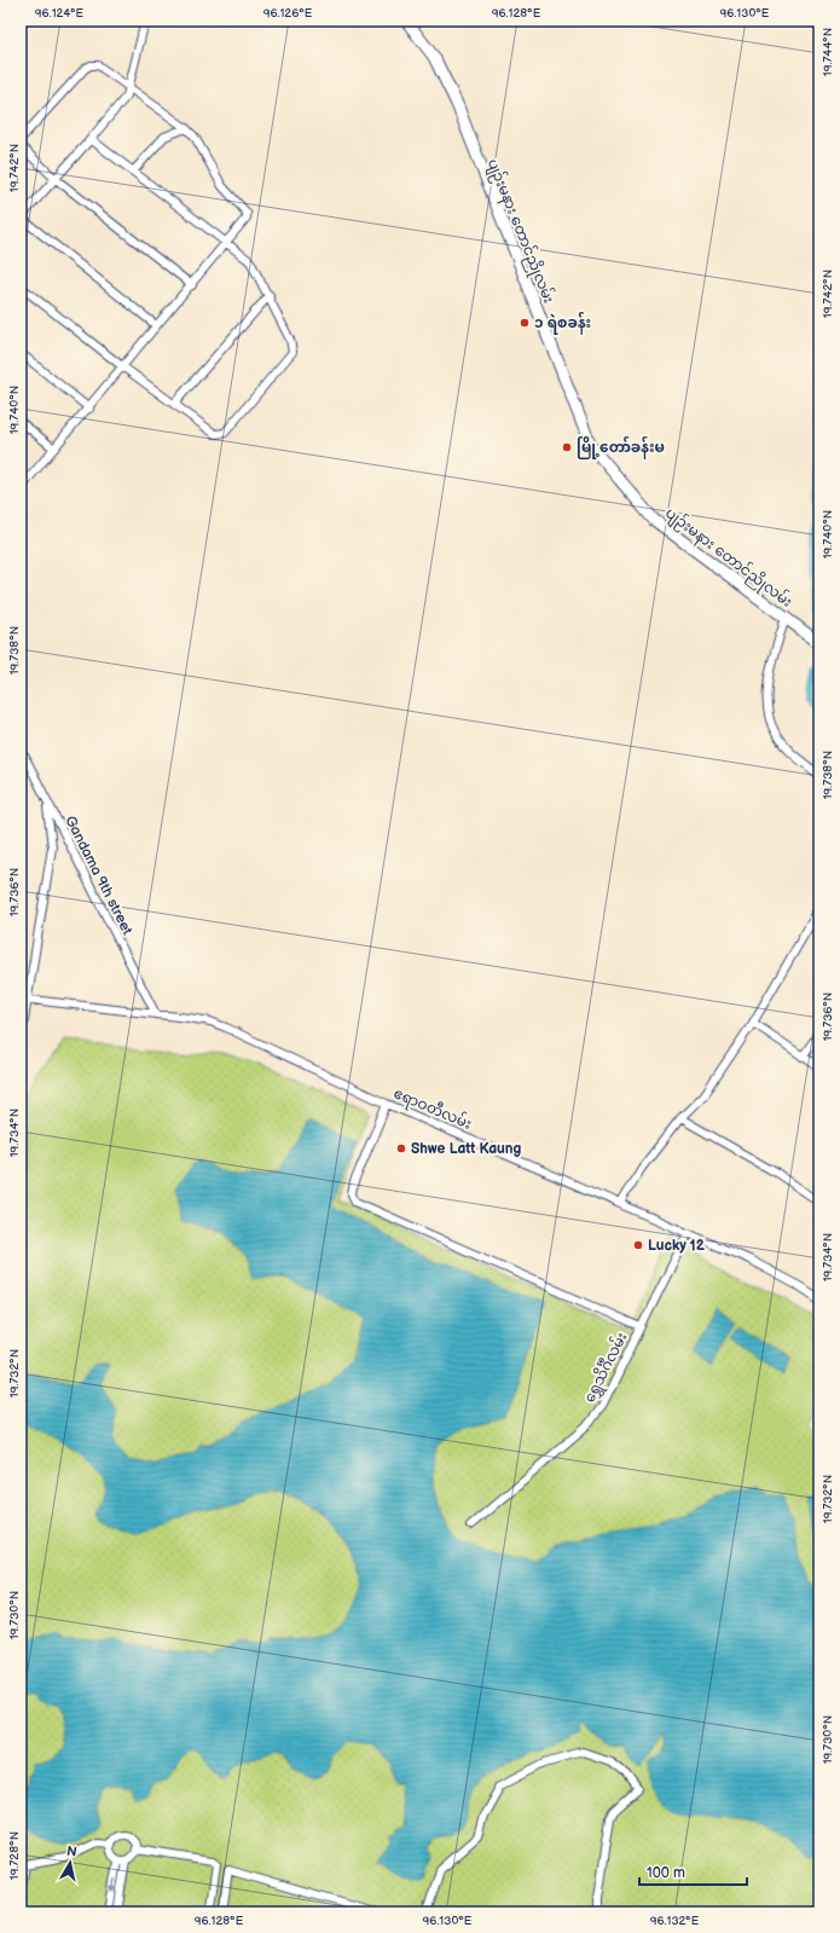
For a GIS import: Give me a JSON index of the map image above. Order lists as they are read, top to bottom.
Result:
{
  "streets": {
    "main road": ["ပျဉ်းမနား တောင်ညိုလမ်း"],
    "street": ["Gandama 9th street", "ဧရာဝတီလမ်း", "ရွှေသိင်္ဂီလမ်း"]
  },
  "crossings": [
    ["Gandama 9th street", "ဧရာဝတီလမ်း"],
    ["ဧရာဝတီလမ်း", "ရွှေသိင်္ဂီလမ်း"]
  ],
  "places": [
    "၁ ရဲစခန်း",
    "မြို့တော်ခန်းမ",
    "Shwe Latt Kaung",
    "Lucky 12"
  ],
  "scale_bar": "100 m",
  "north": "top",
  "coordinates": [
    "96.124°E",
    "96.126°E",
    "96.128°E",
    "96.130°E",
    "19.744°N",
    "19.742°N",
    "19.740°N",
    "19.738°N",
    "19.736°N",
    "19.734°N",
    "19.732°N",
    "19.730°N",
    "19.728°N",
    "96.132°E"
  ]
}
